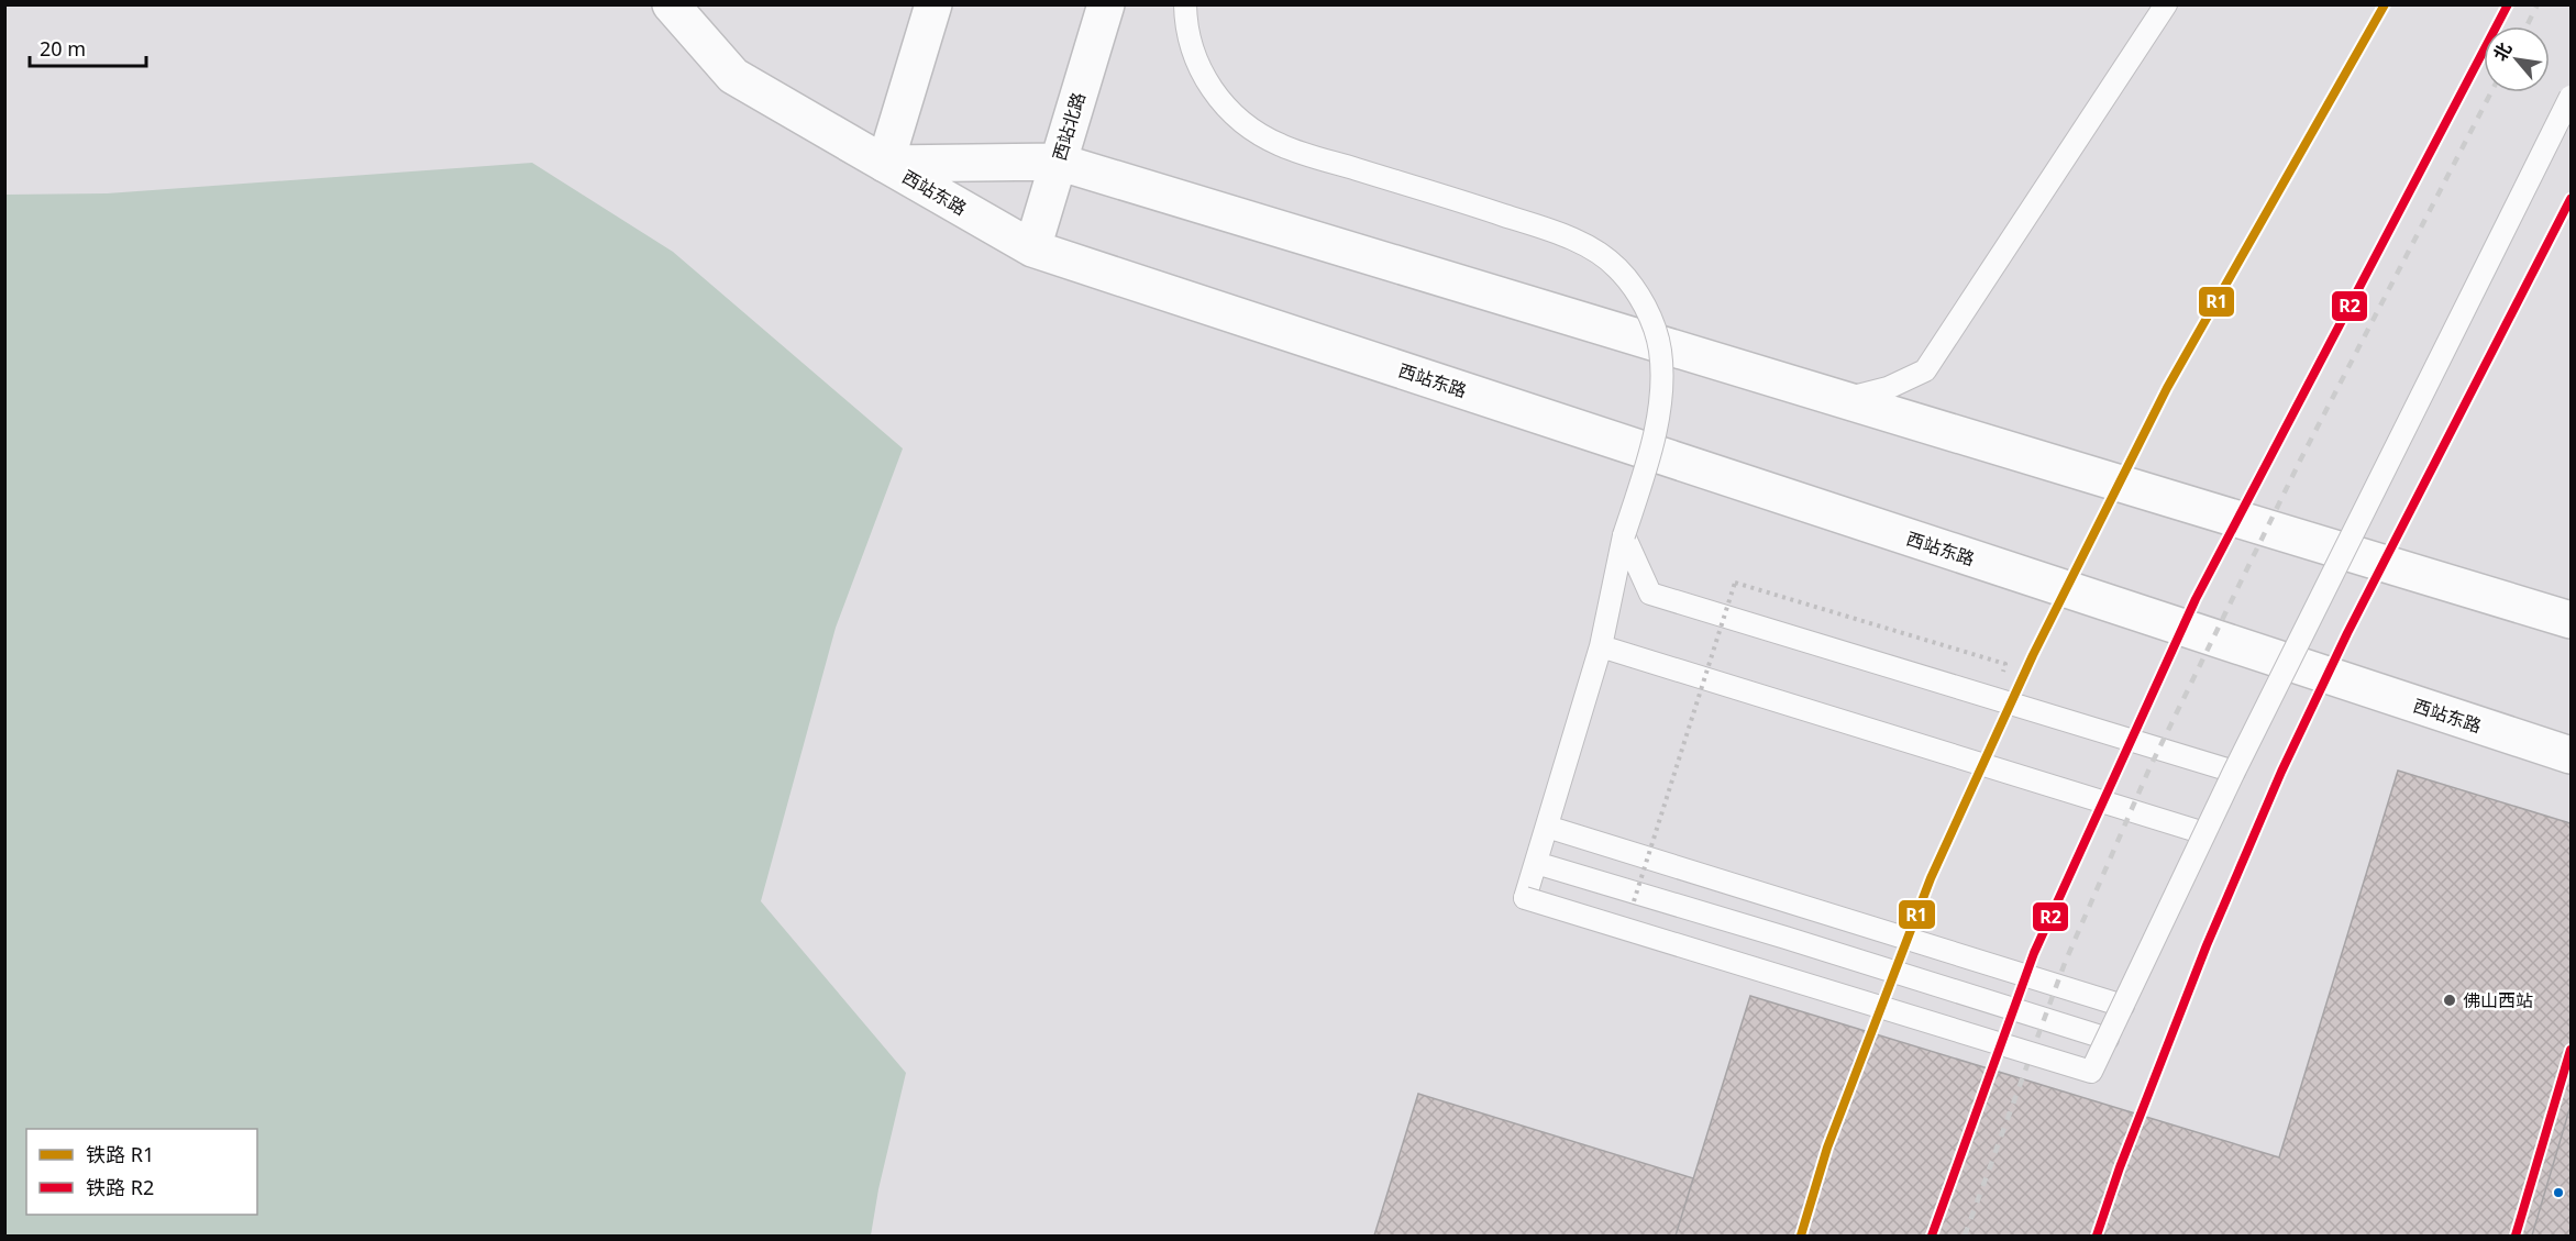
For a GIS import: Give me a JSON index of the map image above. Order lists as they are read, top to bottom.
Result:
{
  "streets": {
    "main road": ["西站北路", "西站东路"]
  },
  "crossings": [
    ["西站北路", "西站东路"]
  ],
  "places": ["佛山西站"],
  "lines": ["rail line R1", "rail line R2"],
  "legend": ["铁路 R1", "铁路 R2"],
  "scale_bar": "20 m",
  "north": "top left"
}
